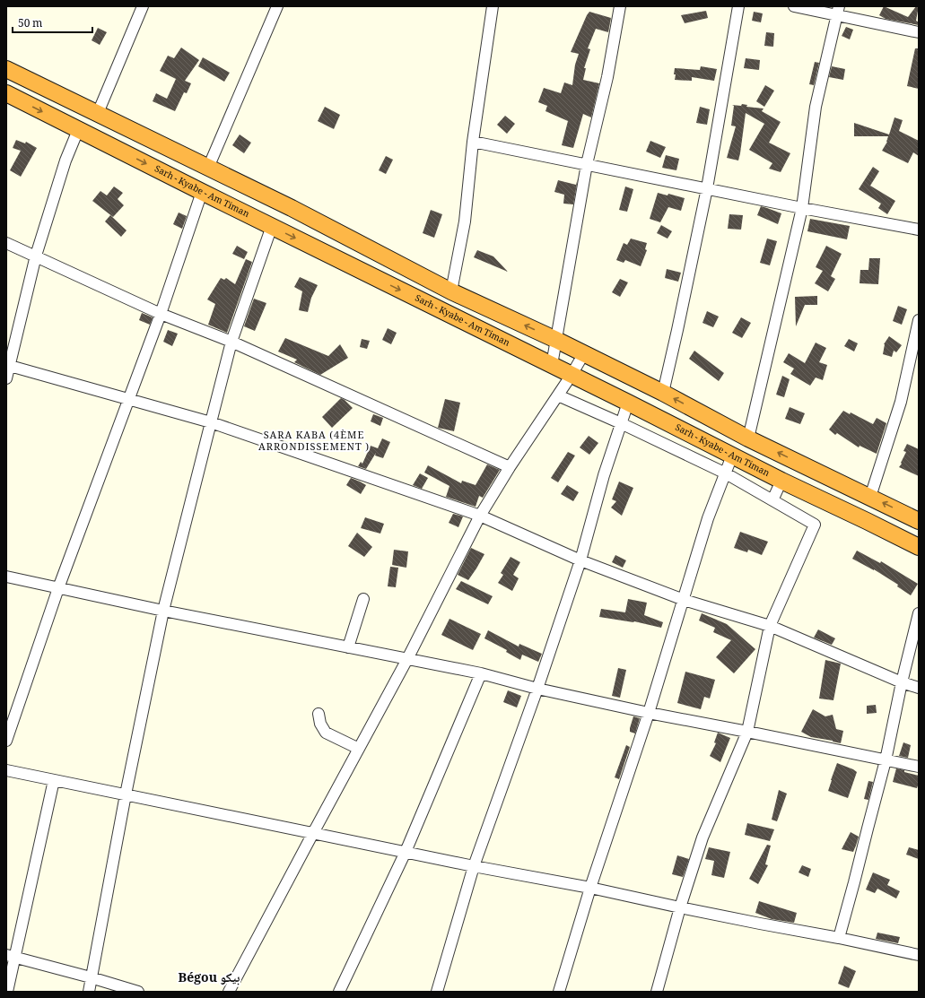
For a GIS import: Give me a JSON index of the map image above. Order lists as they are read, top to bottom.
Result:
{
  "streets": {
    "highway": ["Sarh - Kyabe - Am Timan"]
  },
  "districts": ["SARA KABA (4ÈME ARRONDISSEMENT )", "Bégou بيكو"],
  "scale_bar": "50 m"
}
